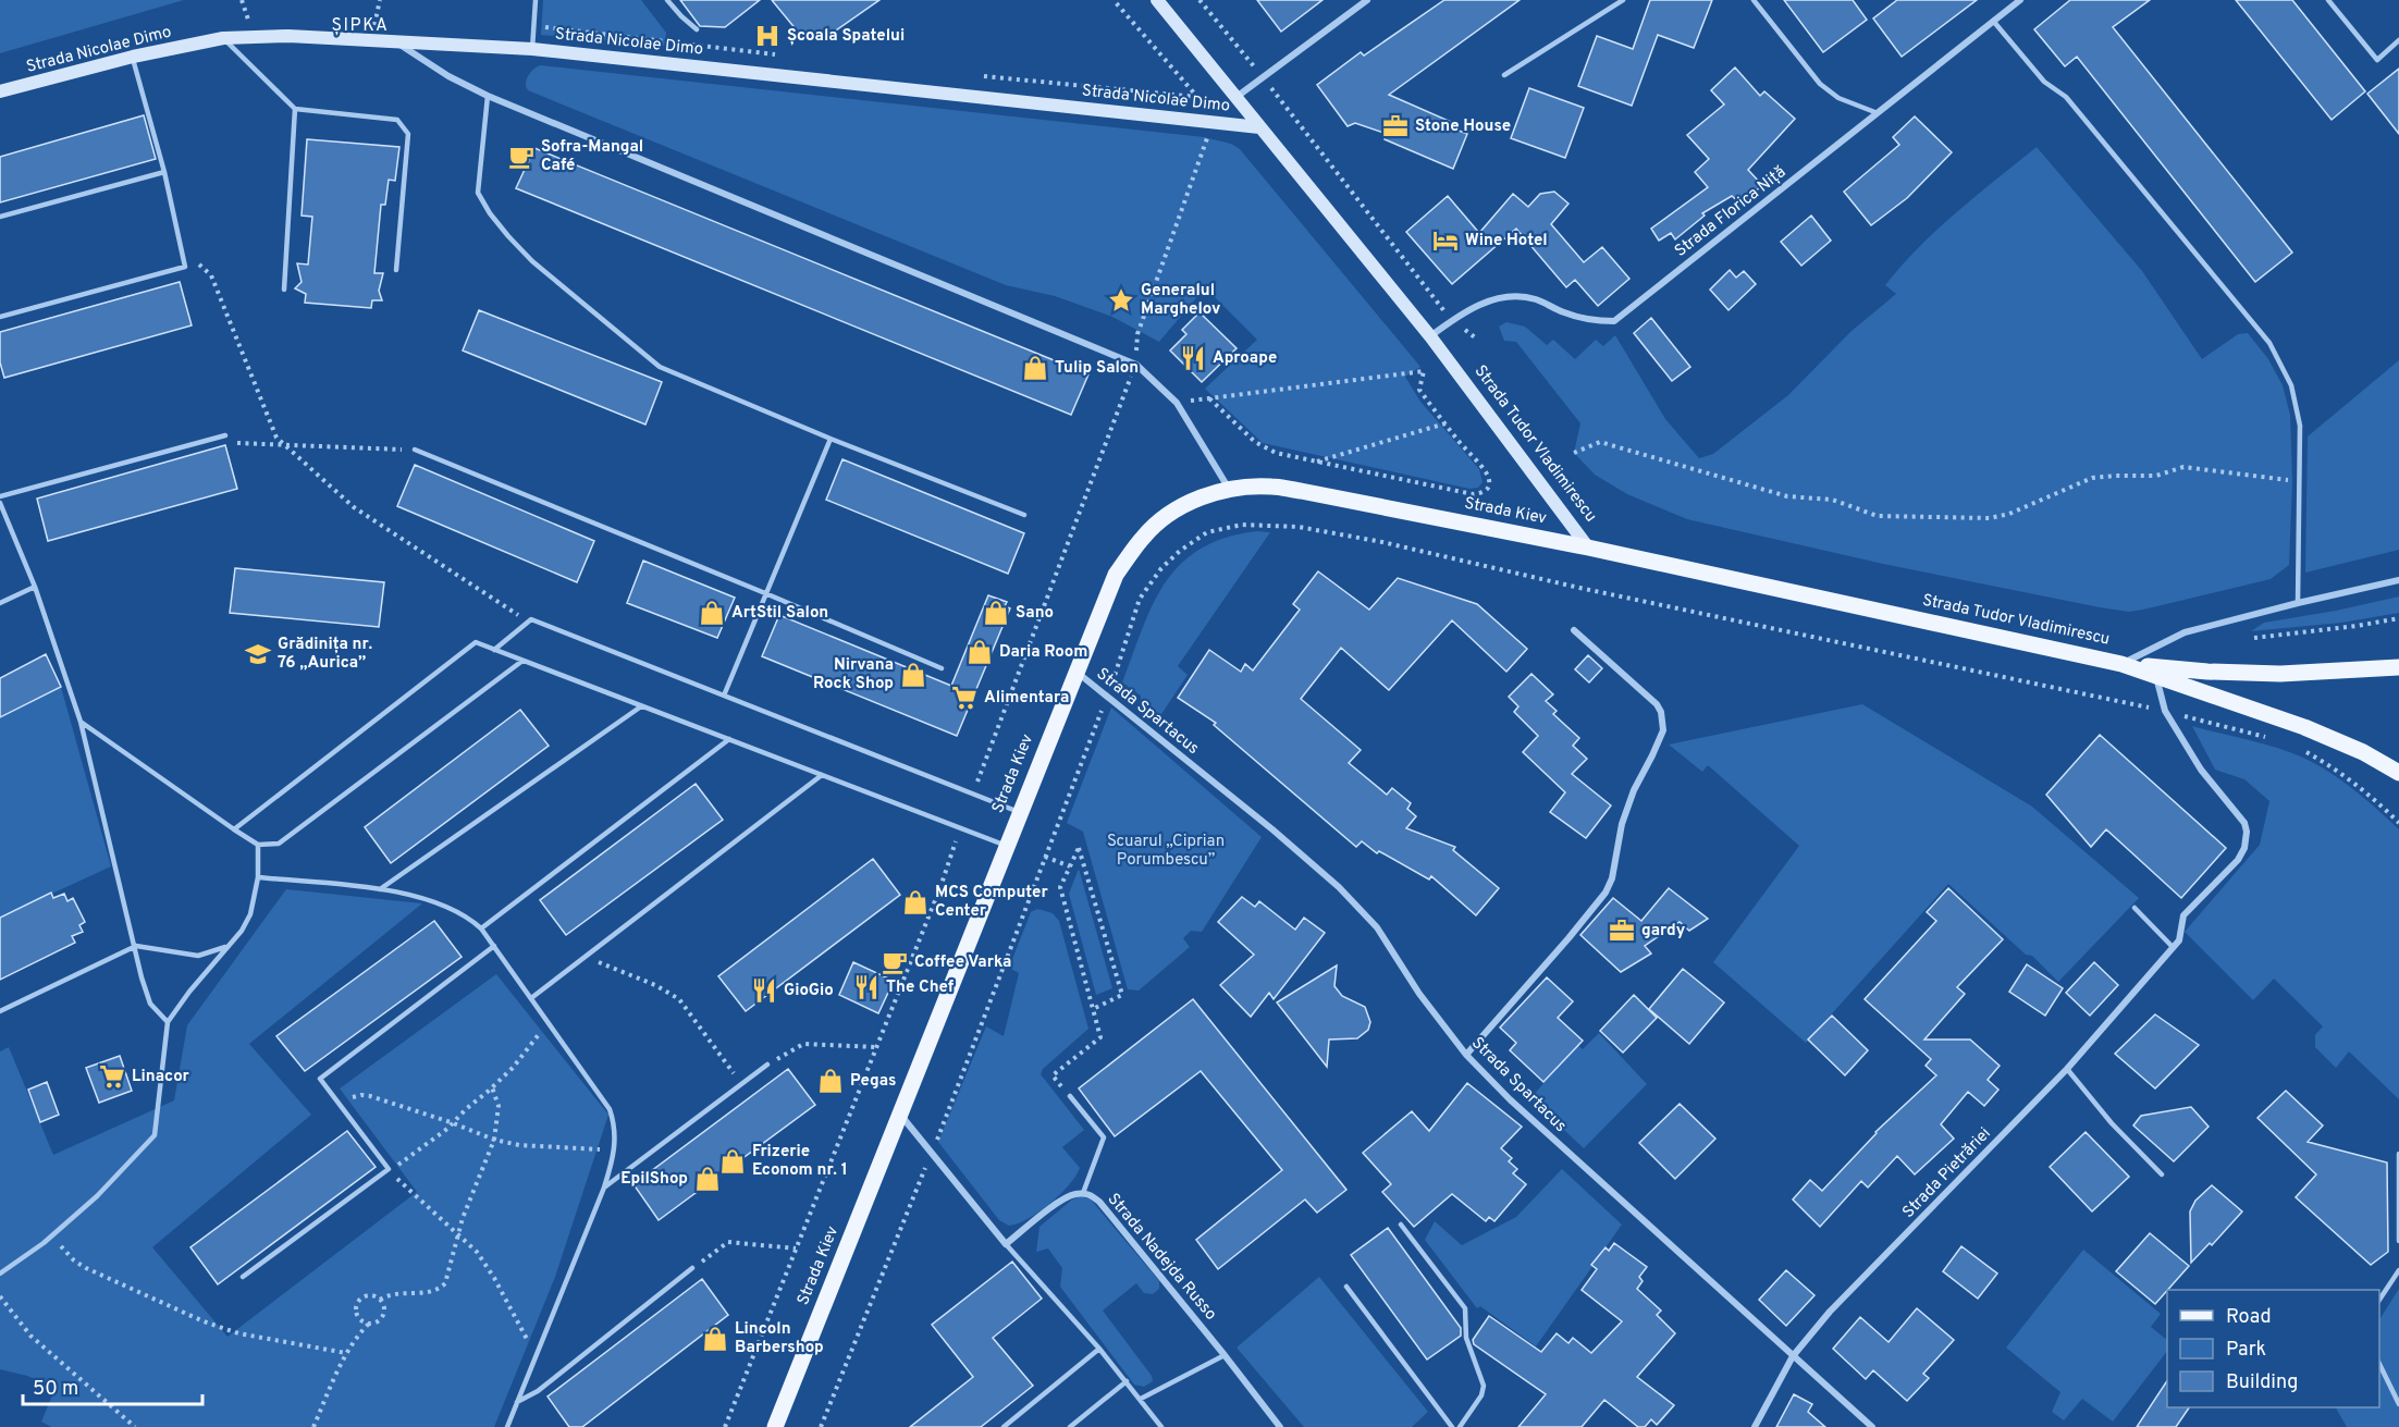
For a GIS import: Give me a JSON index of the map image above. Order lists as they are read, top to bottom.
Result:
{
  "streets": {
    "main road": ["Strada Nicolae Dimo", "Strada Tudor Vladimirescu", "Strada Kiev"],
    "street": [
      "Strada Florica Niță",
      "Strada Spartacus",
      "Strada Pietrăriei",
      "Strada Nadejda Russo"
    ]
  },
  "crossings": [
    ["Strada Nicolae Dimo", "Strada Tudor Vladimirescu"],
    ["Strada Florica Niță", "Strada Tudor Vladimirescu"],
    ["Strada Tudor Vladimirescu", "Strada Kiev"],
    ["Strada Kiev", "Strada Spartacus"],
    ["Strada Spartacus", "Strada Pietrăriei"]
  ],
  "districts": ["ȘIPKA"],
  "parks": ["Scuarul „Ciprian Porumbescu”"],
  "places": {
    "hospital": ["Școala Spatelui"],
    "office": ["Stone House", "gardy"],
    "cafe": ["Sofra-Mangal Café", "Coffee Varka"],
    "hotel": ["Wine Hotel"],
    "place": ["Generalul Marghelov"],
    "restaurant": ["Aproape", "The Chef", "GioGio"],
    "shop": [
      "Tulip Salon",
      "ArtStil Salon",
      "Sano",
      "Daria Room",
      "Nirvana Rock Shop",
      "MCS Computer Center",
      "Pegas",
      "Frizerie Econom nr. 1",
      "EpilShop",
      "Lincoln Barbershop"
    ],
    "school or university": ["Grădinița nr. 76 „Aurica”"],
    "supermarket": ["Alimentara", "Linacor"]
  },
  "legend": ["Road", "Park", "Building"],
  "scale_bar": "50 m"
}
